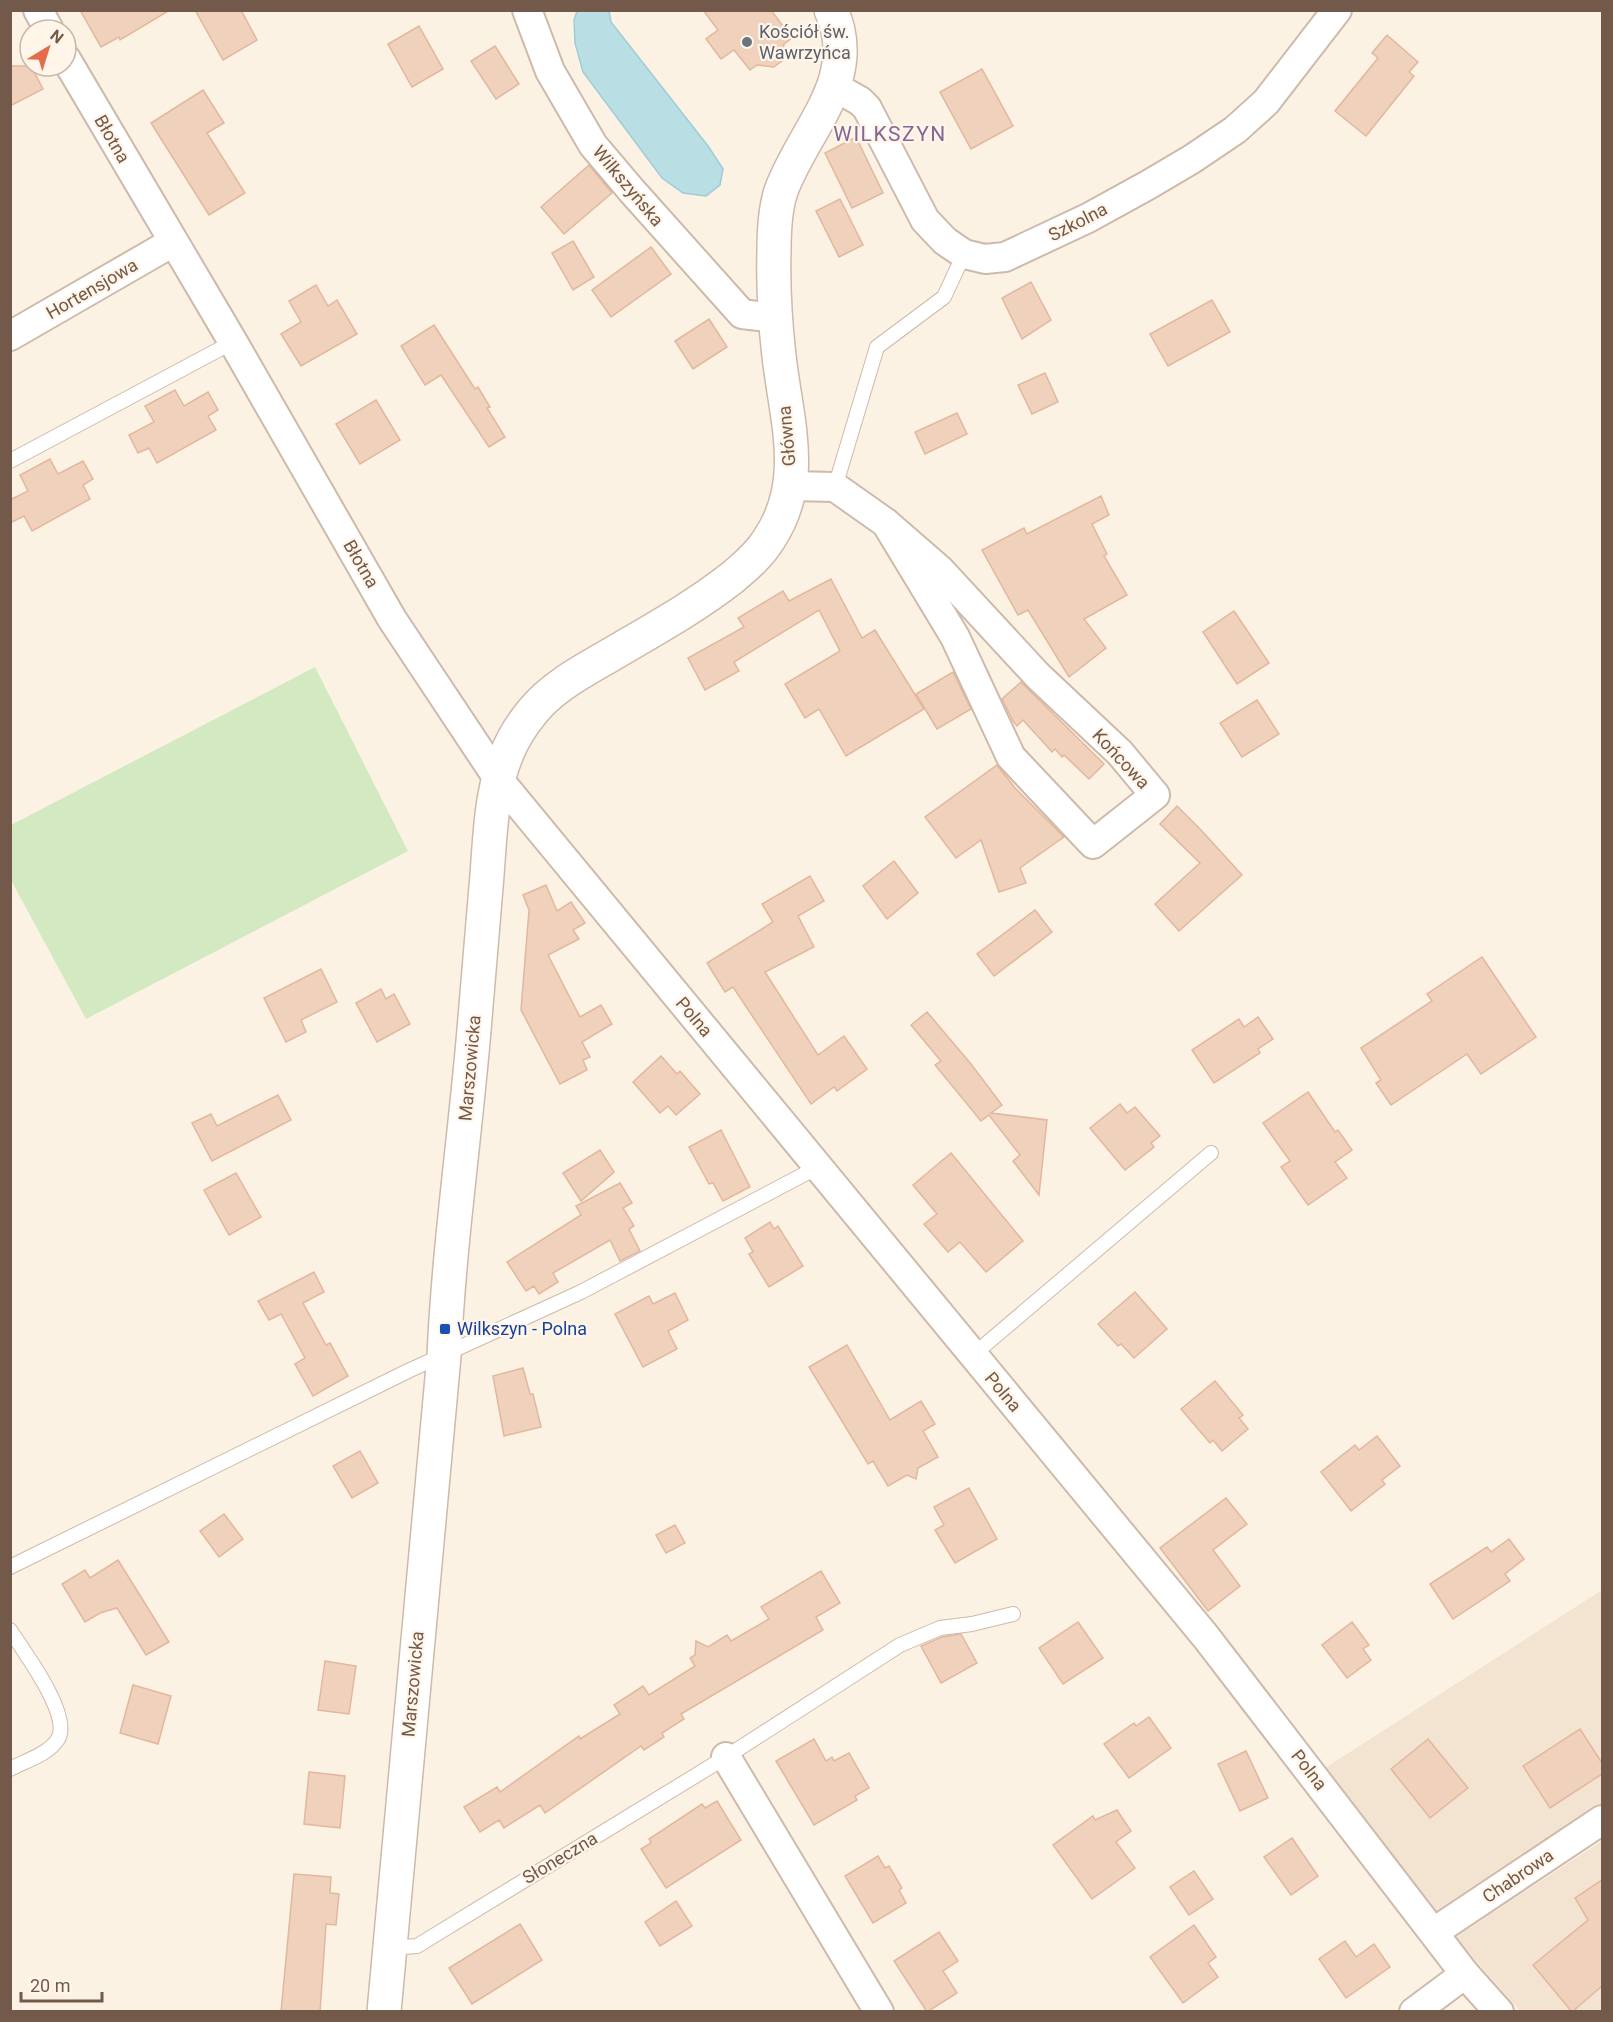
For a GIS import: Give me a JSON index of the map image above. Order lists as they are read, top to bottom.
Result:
{
  "streets": {
    "street": [
      "Błotna",
      "Wilkszyńska",
      "Szkolna",
      "Hortensjowa",
      "Główna",
      "Końcowa",
      "Polna",
      "Marszowicka",
      "Chabrowa"
    ],
    "lane": ["Słoneczna"]
  },
  "crossings": [
    ["Błotna", "Hortensjowa"],
    ["Błotna", "Główna"],
    ["Błotna", "Polna"],
    ["Błotna", "Marszowicka"],
    ["Wilkszyńska", "Główna"],
    ["Szkolna", "Główna"],
    ["Główna", "Polna"],
    ["Główna", "Marszowicka"],
    ["Polna", "Marszowicka"],
    ["Polna", "Chabrowa"],
    ["Marszowicka", "Słoneczna"]
  ],
  "districts": ["WILKSZYN"],
  "places": {
    "other": ["Kościół św. Wawrzyńca"],
    "transit": ["Wilkszyn - Polna"]
  },
  "scale_bar": "20 m",
  "north": "top right"
}
